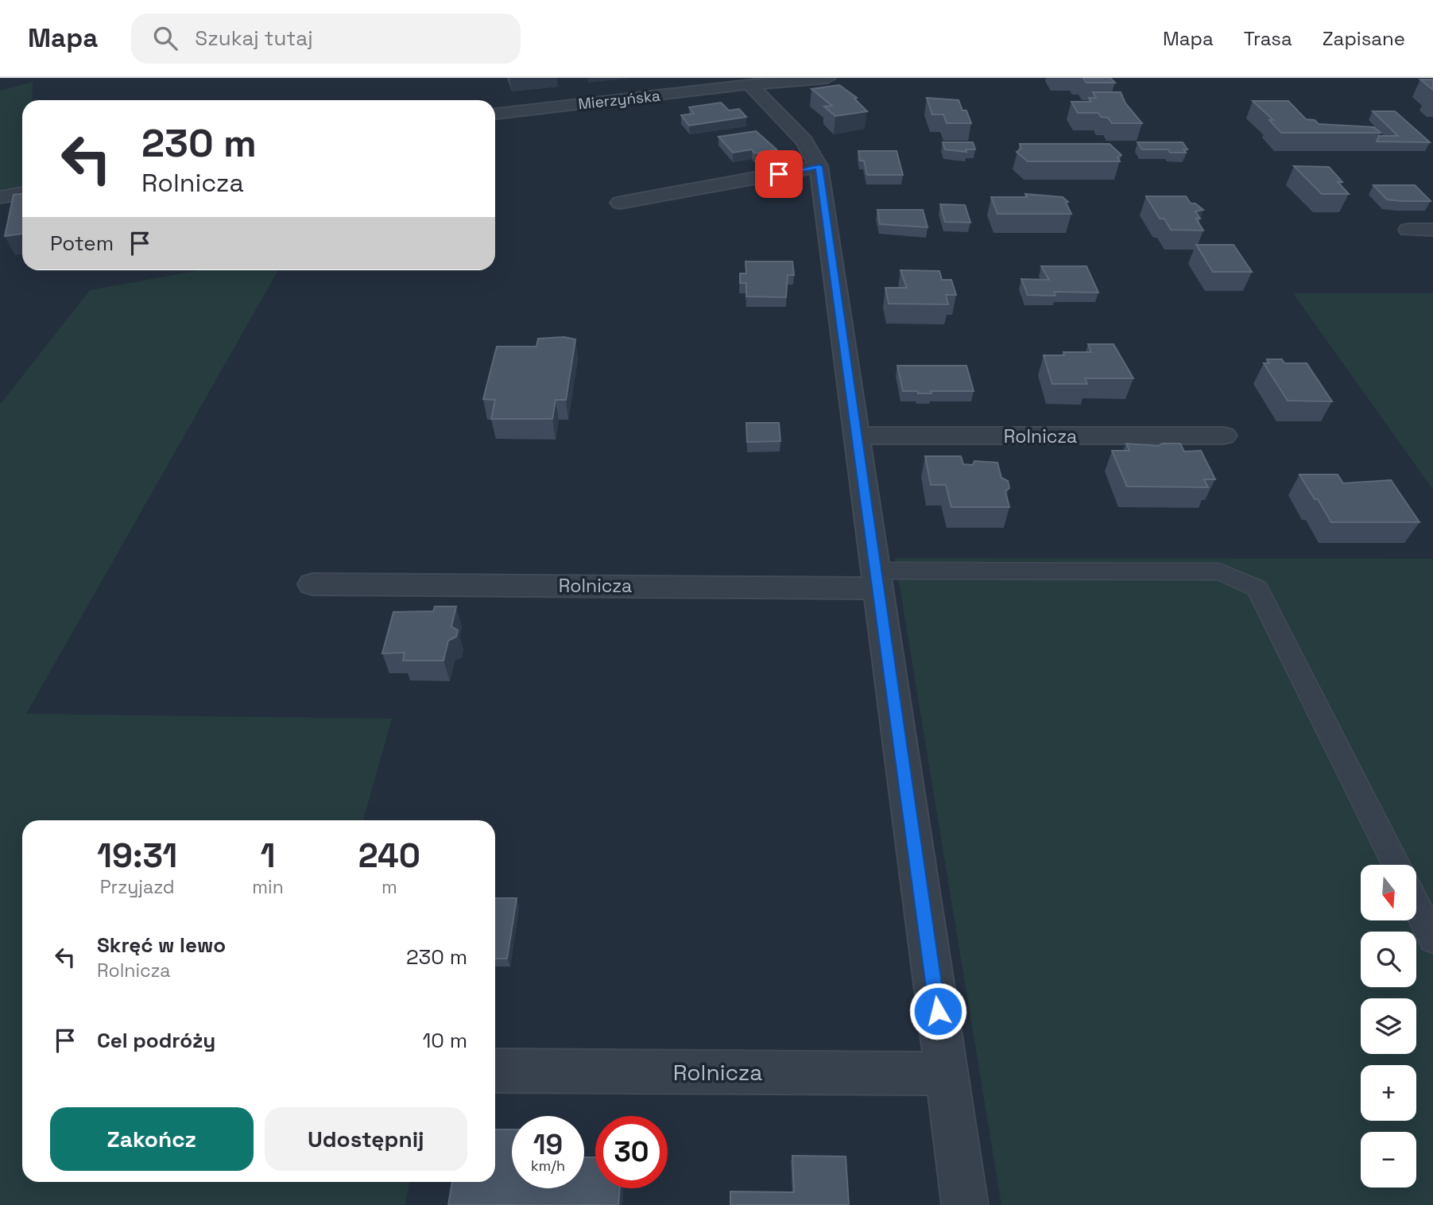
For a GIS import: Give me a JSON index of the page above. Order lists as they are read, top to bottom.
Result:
{
  "streets": {
    "street": ["Mierzyńska", "Rolnicza"]
  },
  "north": "bottom",
  "page": {
    "header": "Mapa",
    "search": "Szukaj tutaj",
    "nav": ["Mapa", "Trasa", "Zapisane"],
    "turn": ["230 m", "Rolnicza"],
    "then": "Potem",
    "eta": [
      "19:31",
      "Przyjazd",
      "1",
      "min",
      "240",
      "m"
    ],
    "map_buttons": ["+", "−"],
    "list": [
      {
        "name": "Skręć w lewo",
        "note": "Rolnicza",
        "value": "230 m"
      },
      {
        "name": "Cel podróży",
        "value": "10 m"
      }
    ],
    "buttons": ["Zakończ", "Udostępnij"],
    "speed": "19 km/h",
    "limit": "30"
  }
}
